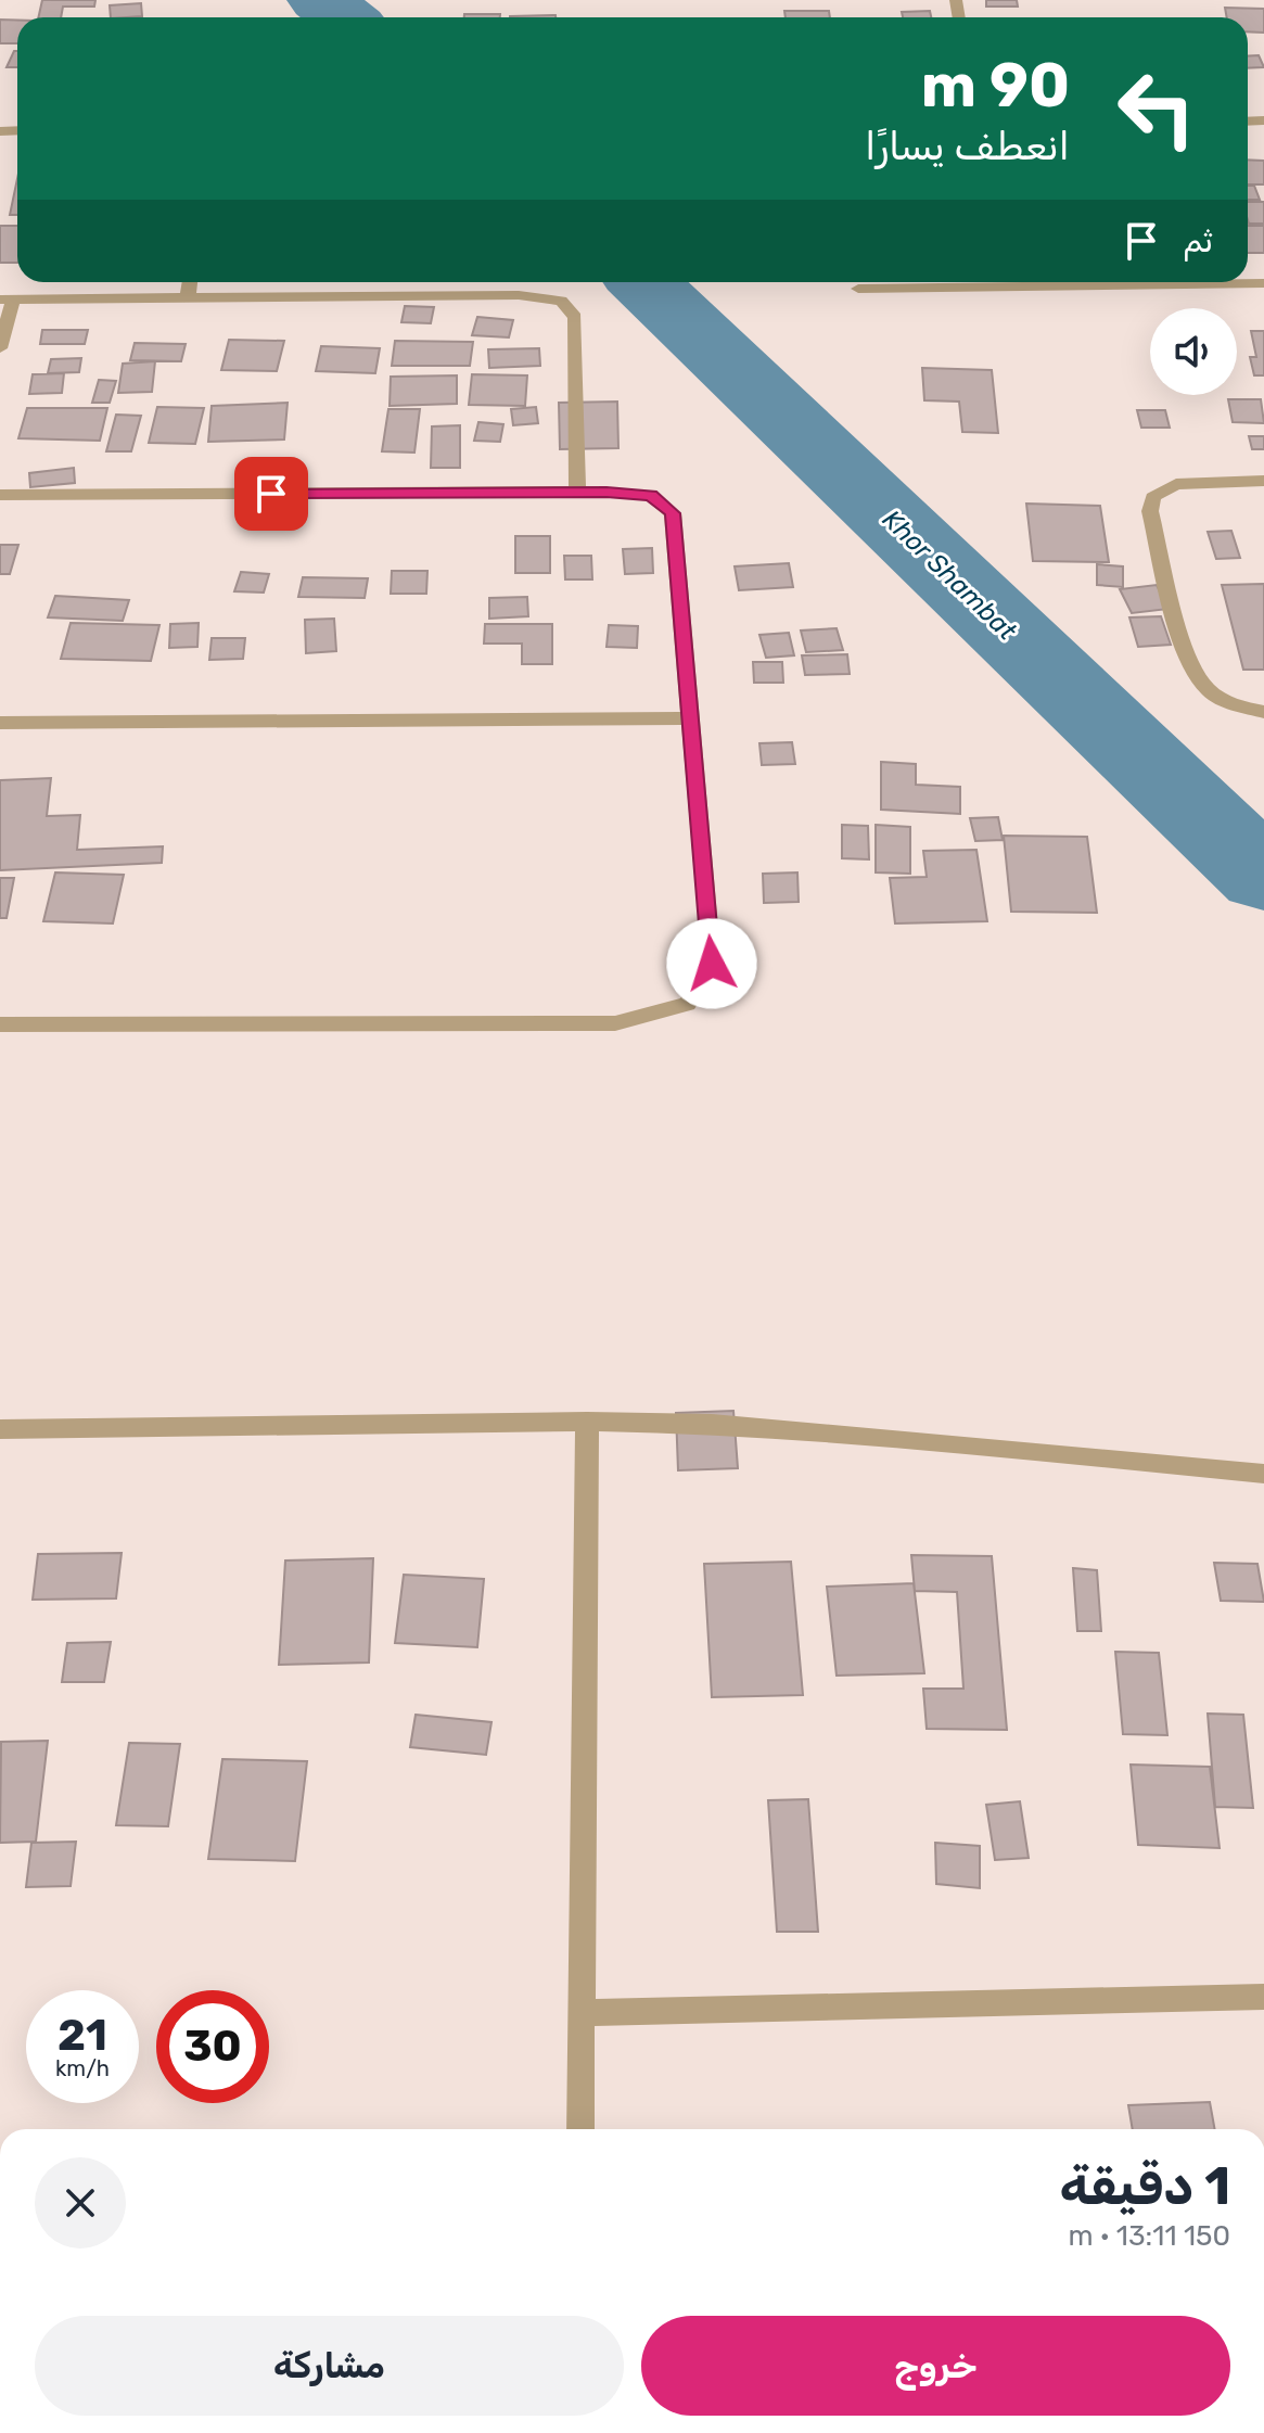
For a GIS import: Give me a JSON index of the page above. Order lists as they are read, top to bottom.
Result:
{
  "water": ["Khor Shambat"],
  "page": {
    "turn": ["90 m", "انعطف يسارًا"],
    "then": "ثم",
    "speed": "21 km/h",
    "limit": "30",
    "heading": ["1 دقيقة", "150 m · 13:11"],
    "buttons": ["خروج", "مشاركة"]
  }
}
